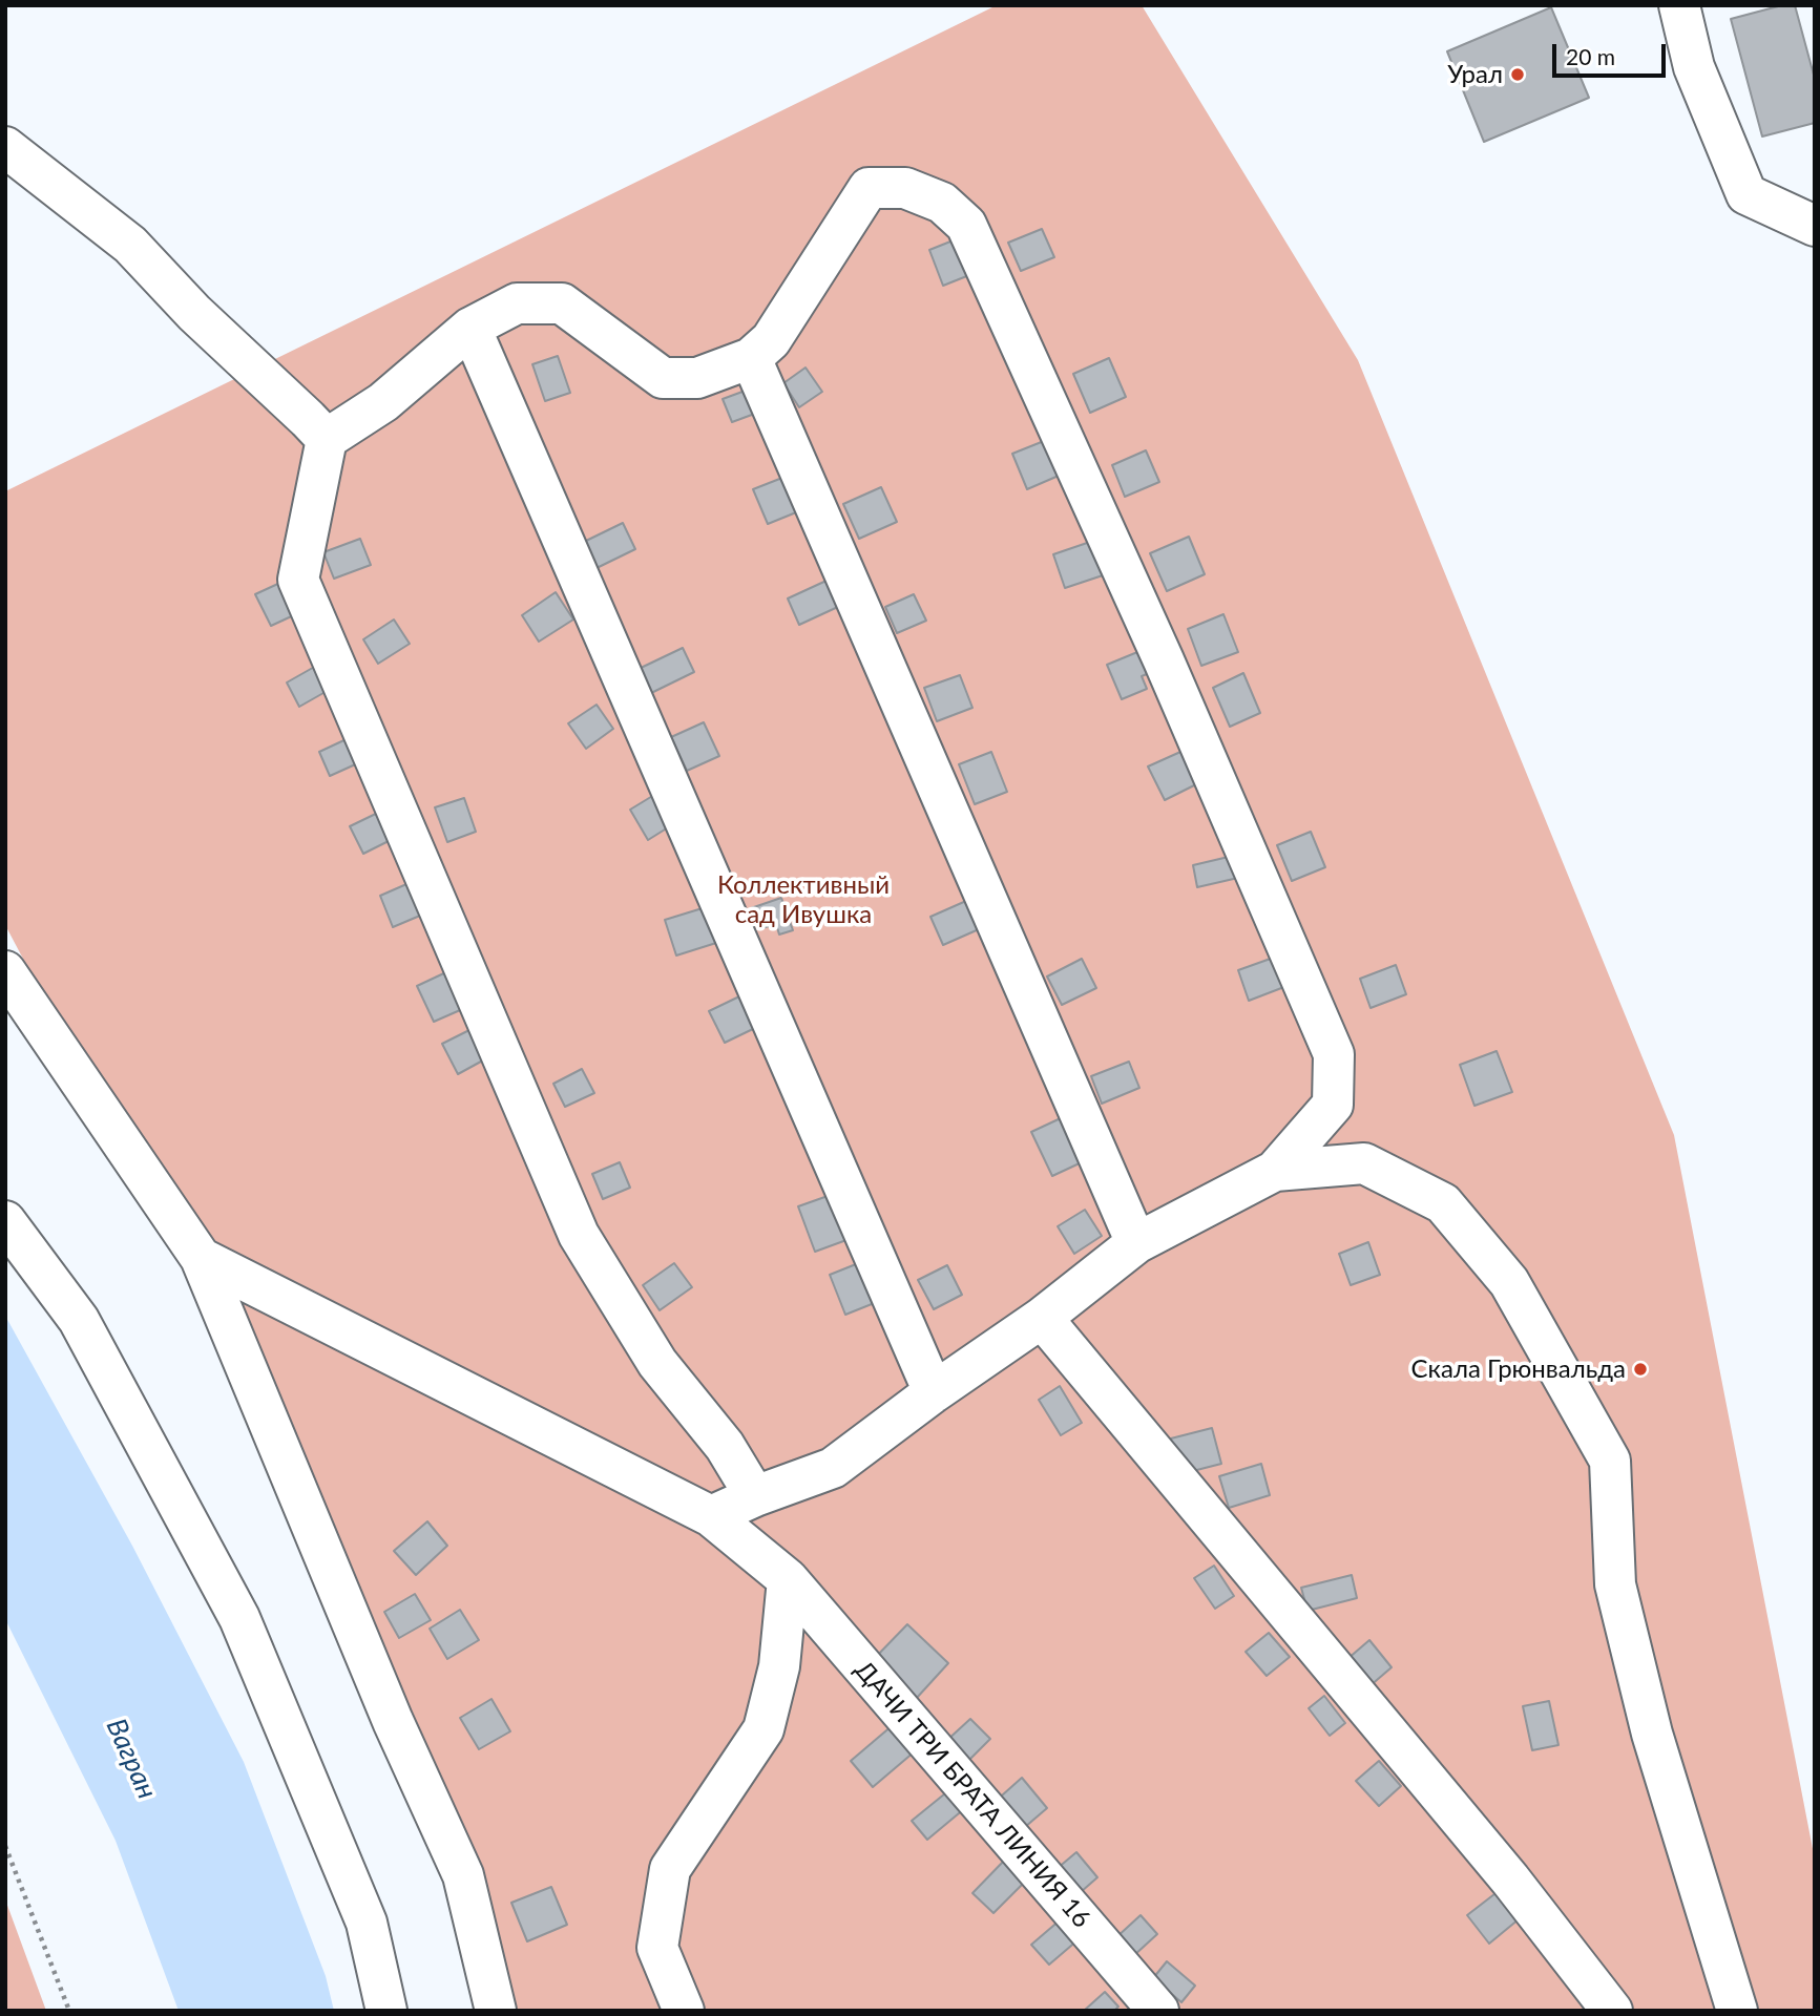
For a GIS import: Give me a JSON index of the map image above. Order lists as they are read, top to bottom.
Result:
{
  "streets": {
    "street": ["ДАЧИ ТРИ БРАТА ЛИНИЯ 16"]
  },
  "water": ["Вагран"],
  "parks": ["Коллективный сад Ивушка"],
  "places": ["Урал", "Скала Грюнвальда"],
  "scale_bar": "20 m"
}
